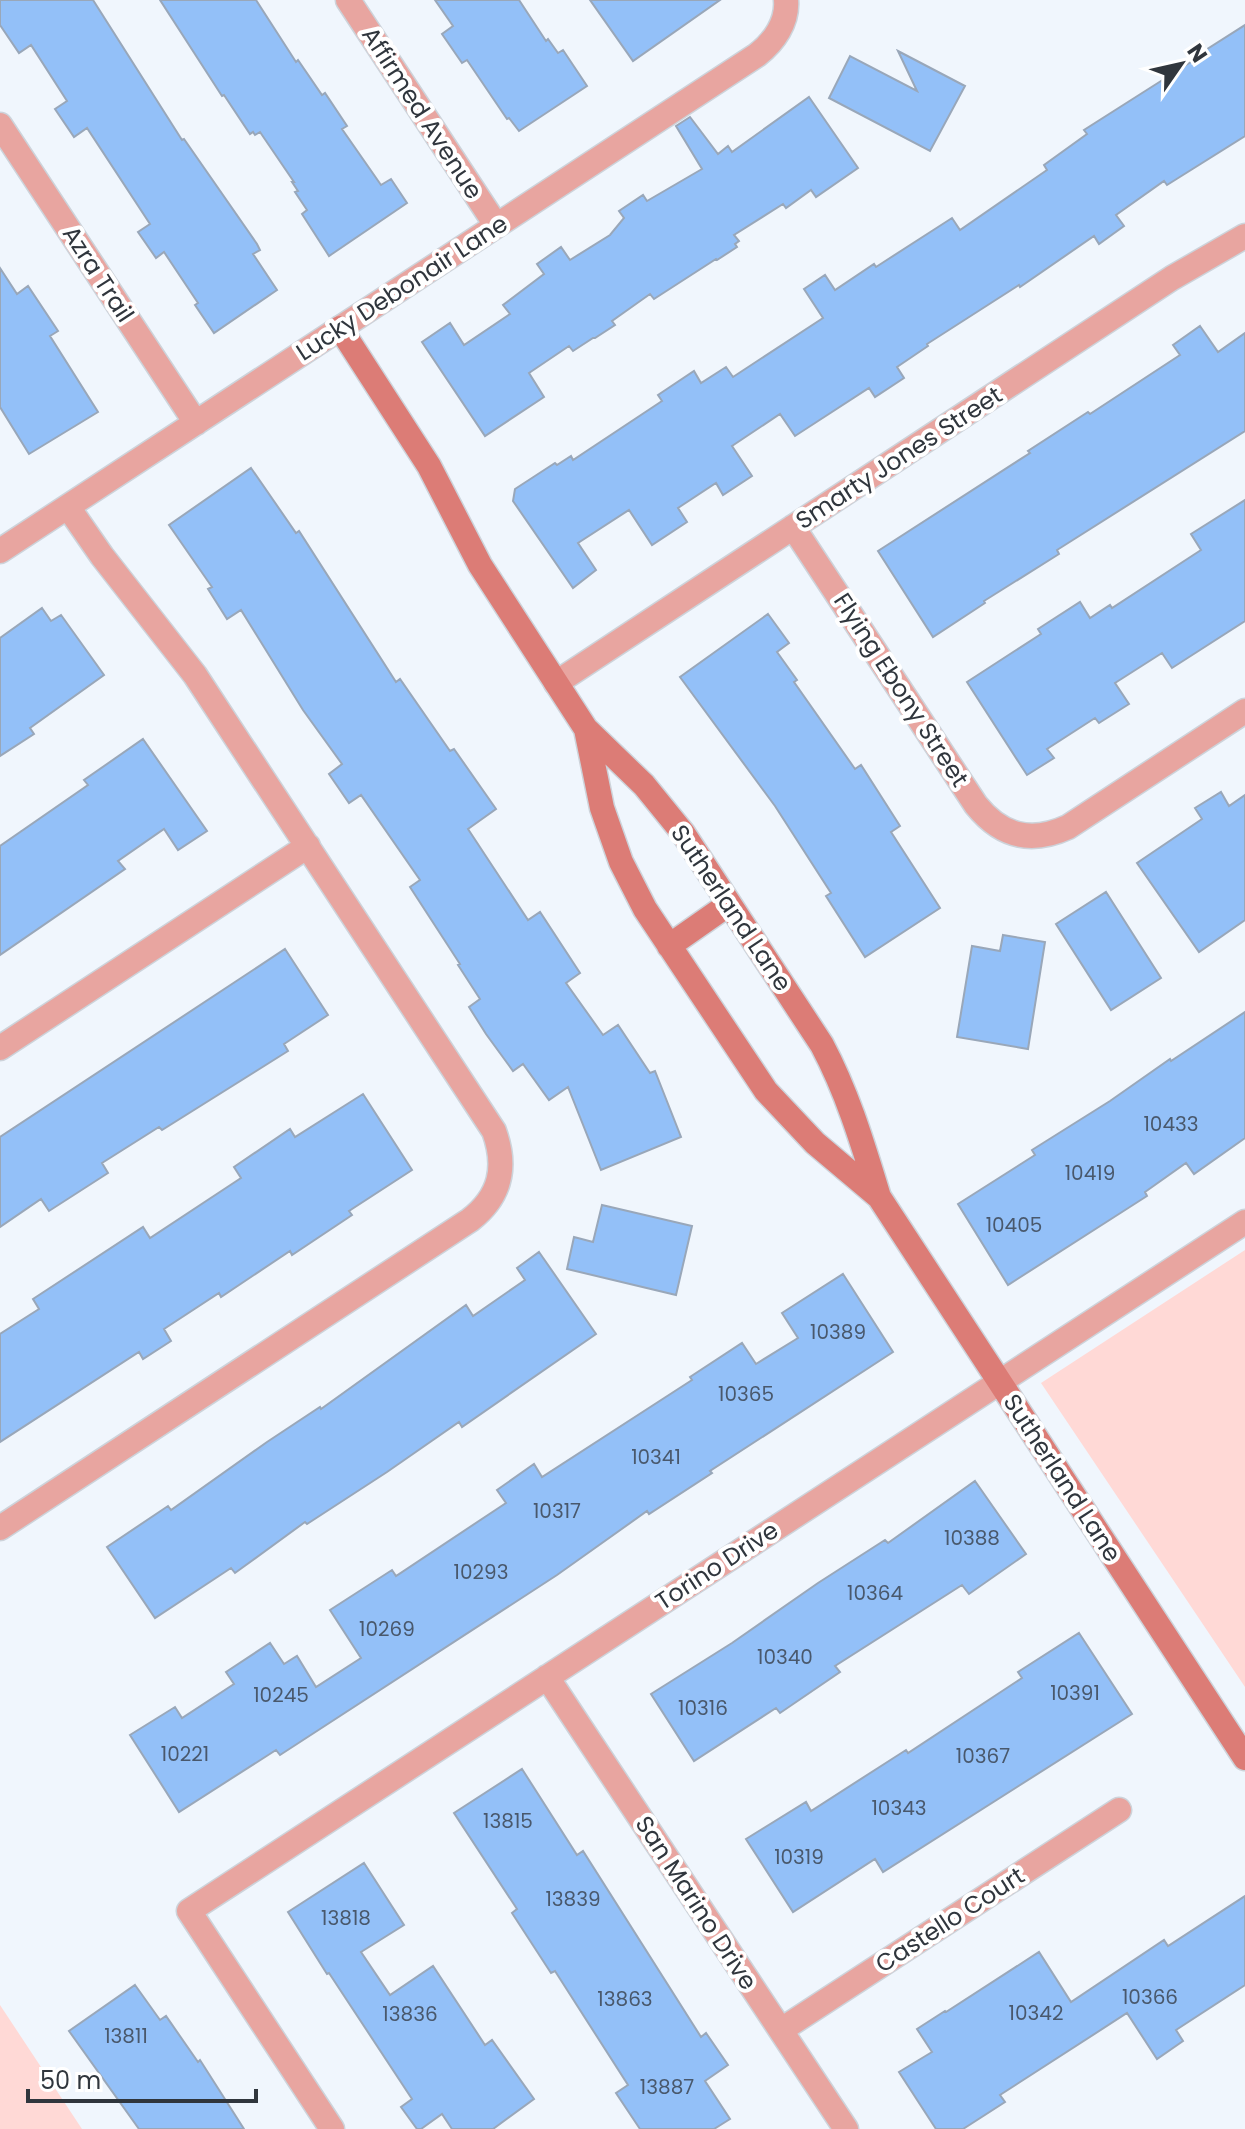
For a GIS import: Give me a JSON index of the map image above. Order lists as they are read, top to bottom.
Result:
{
  "streets": {
    "street": [
      "Affirmed Avenue",
      "Azra Trail",
      "Lucky Debonair Lane",
      "Smarty Jones Street",
      "Flying Ebony Street",
      "Sutherland Lane",
      "Torino Drive",
      "San Marino Drive",
      "Castello Court"
    ]
  },
  "crossings": [
    ["Affirmed Avenue", "Lucky Debonair Lane"],
    ["Azra Trail", "Lucky Debonair Lane"],
    ["Lucky Debonair Lane", "Sutherland Lane"],
    ["Smarty Jones Street", "Flying Ebony Street"],
    ["Smarty Jones Street", "Sutherland Lane"],
    ["Sutherland Lane", "Torino Drive"],
    ["Torino Drive", "San Marino Drive"],
    ["San Marino Drive", "Castello Court"]
  ],
  "house_numbers": [
    "10433",
    "10419",
    "10405",
    "10389",
    "10365",
    "10341",
    "10317",
    "10388",
    "10293",
    "10364",
    "10269",
    "10340",
    "10391",
    "10245",
    "10316",
    "10221",
    "10367",
    "10343",
    "13815",
    "10319",
    "13839",
    "13818",
    "10366",
    "13863",
    "10342",
    "13836",
    "13811",
    "13887"
  ],
  "scale_bar": "50 m",
  "north": "top right"
}
